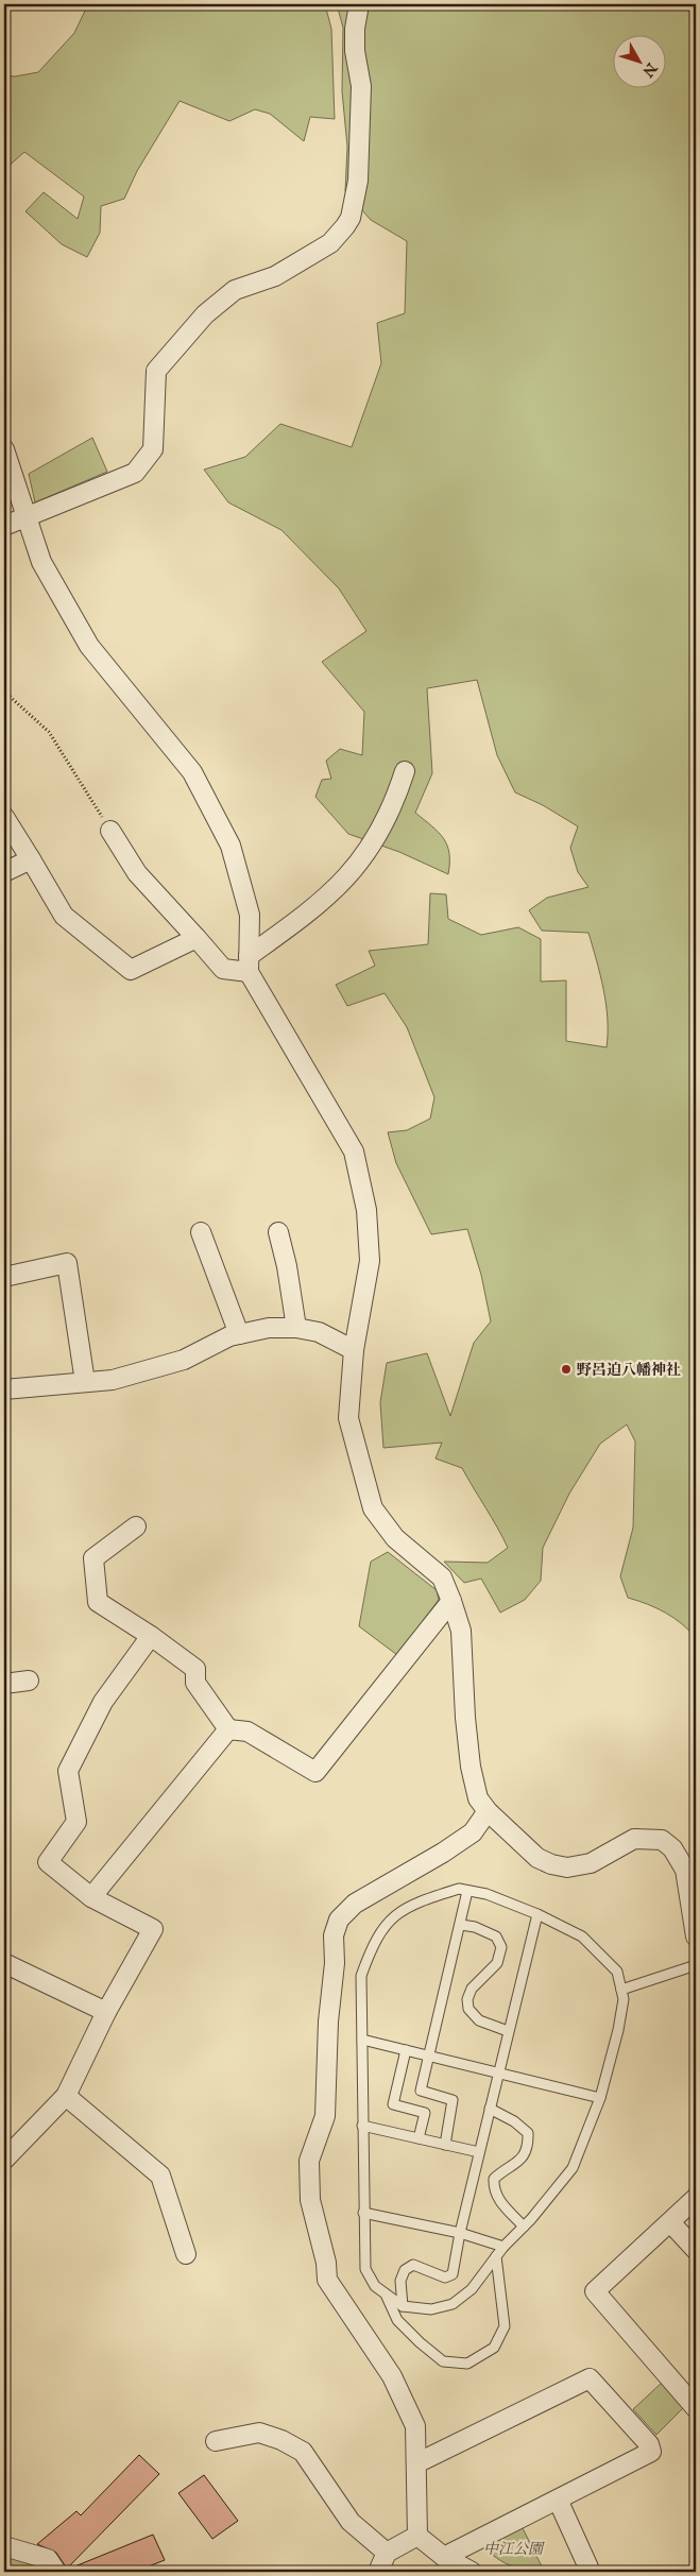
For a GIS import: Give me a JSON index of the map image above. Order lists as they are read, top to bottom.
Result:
{
  "parks": ["中江公園"],
  "places": ["野呂迫八幡神社"],
  "north": "bottom right"
}
